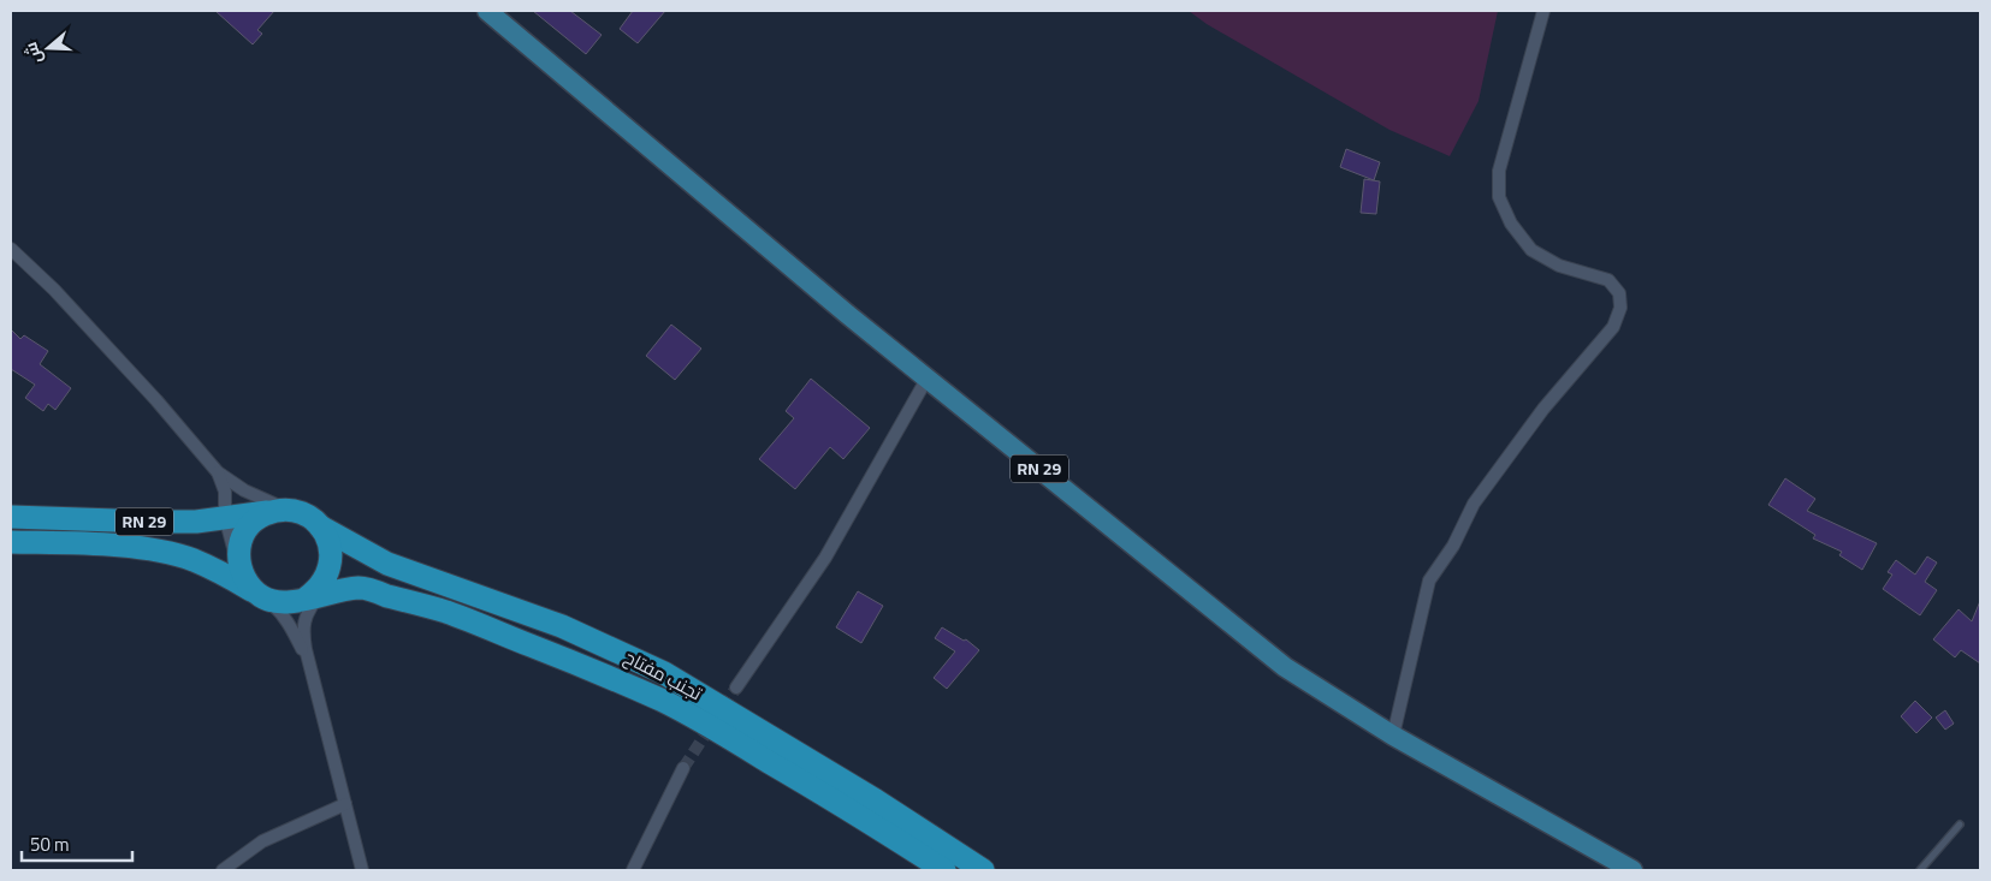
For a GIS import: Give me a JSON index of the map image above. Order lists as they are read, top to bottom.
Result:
{
  "streets": {
    "highway": ["RN 29", "تجنب مفتاح"]
  },
  "crossings": [
    ["RN 29", "تجنب مفتاح"]
  ],
  "scale_bar": "50 m",
  "north": "left"
}
